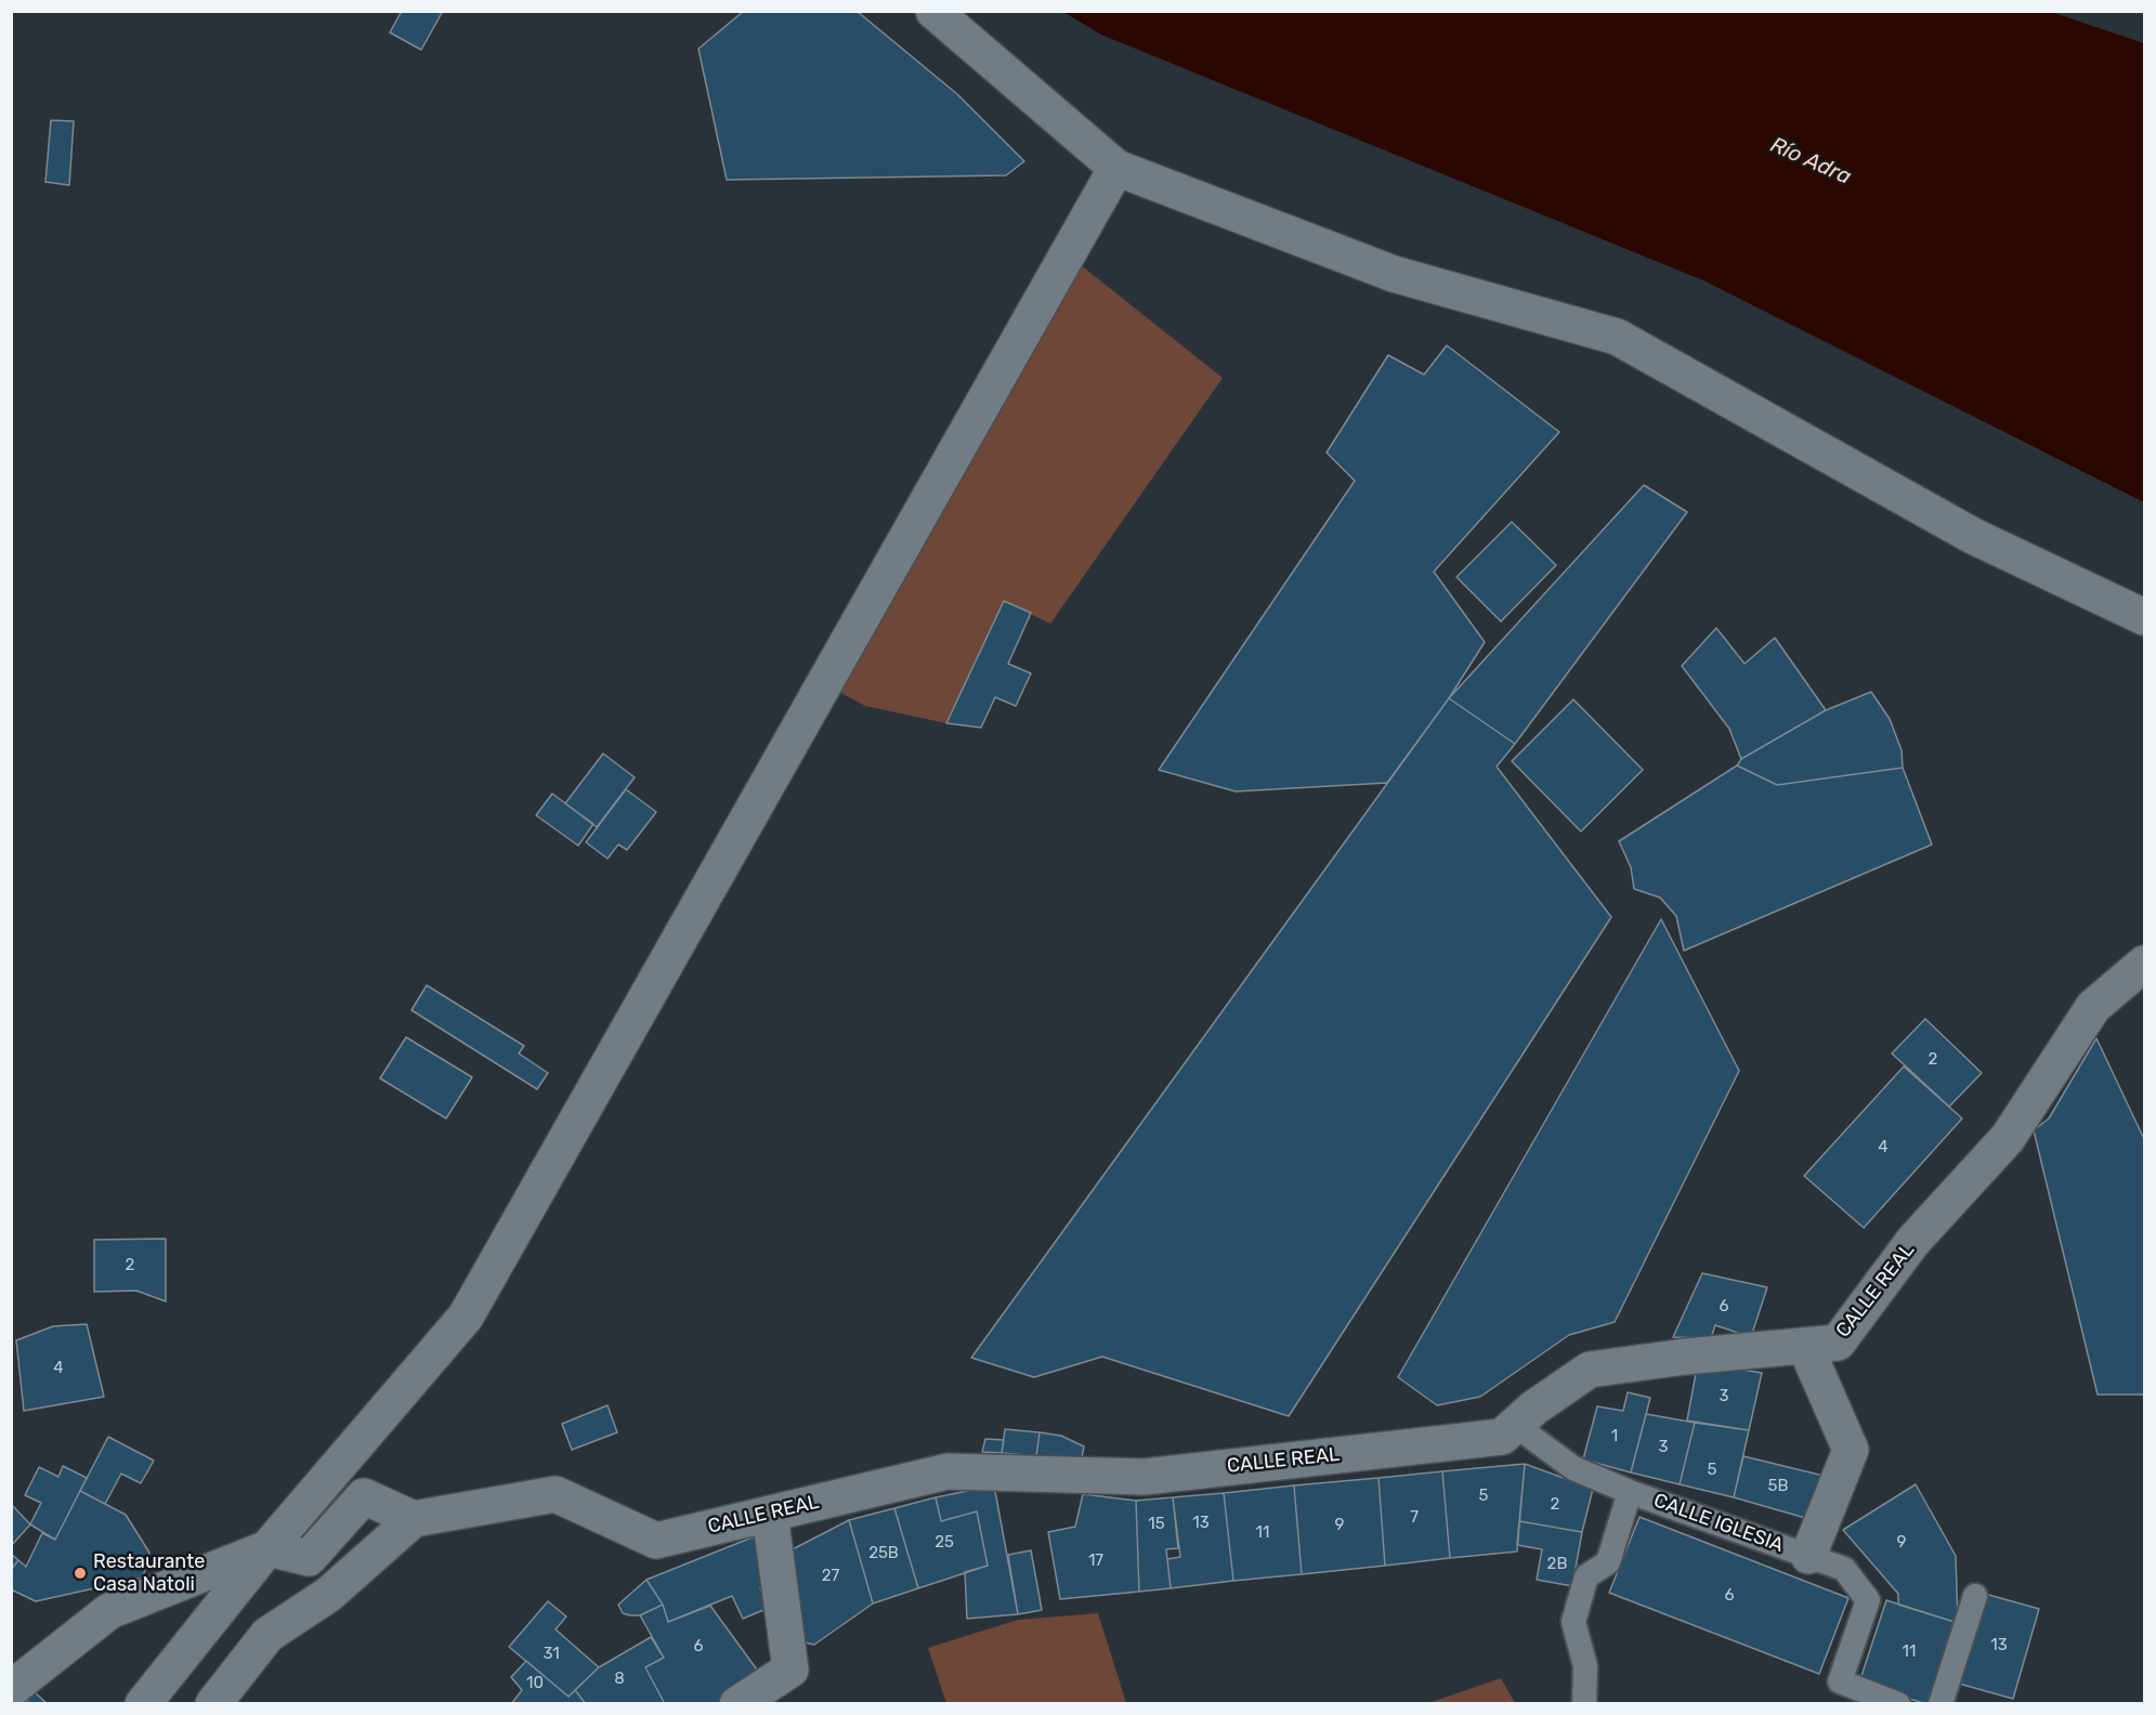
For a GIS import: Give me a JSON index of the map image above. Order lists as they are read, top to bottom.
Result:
{
  "streets": {
    "street": ["CALLE REAL", "CALLE IGLESIA"]
  },
  "crossings": [
    ["CALLE REAL", "CALLE IGLESIA"]
  ],
  "water": ["Río Adra"],
  "places": ["Restaurante Casa Natoli"],
  "house_numbers": [
    "2",
    "4",
    "2",
    "6",
    "4",
    "3",
    "1",
    "3",
    "5",
    "5B",
    "5",
    "2",
    "7",
    "13",
    "15",
    "9",
    "11",
    "25",
    "9",
    "25B",
    "17",
    "2B",
    "27",
    "6",
    "13",
    "6",
    "11",
    "31",
    "8",
    "10"
  ]
}
